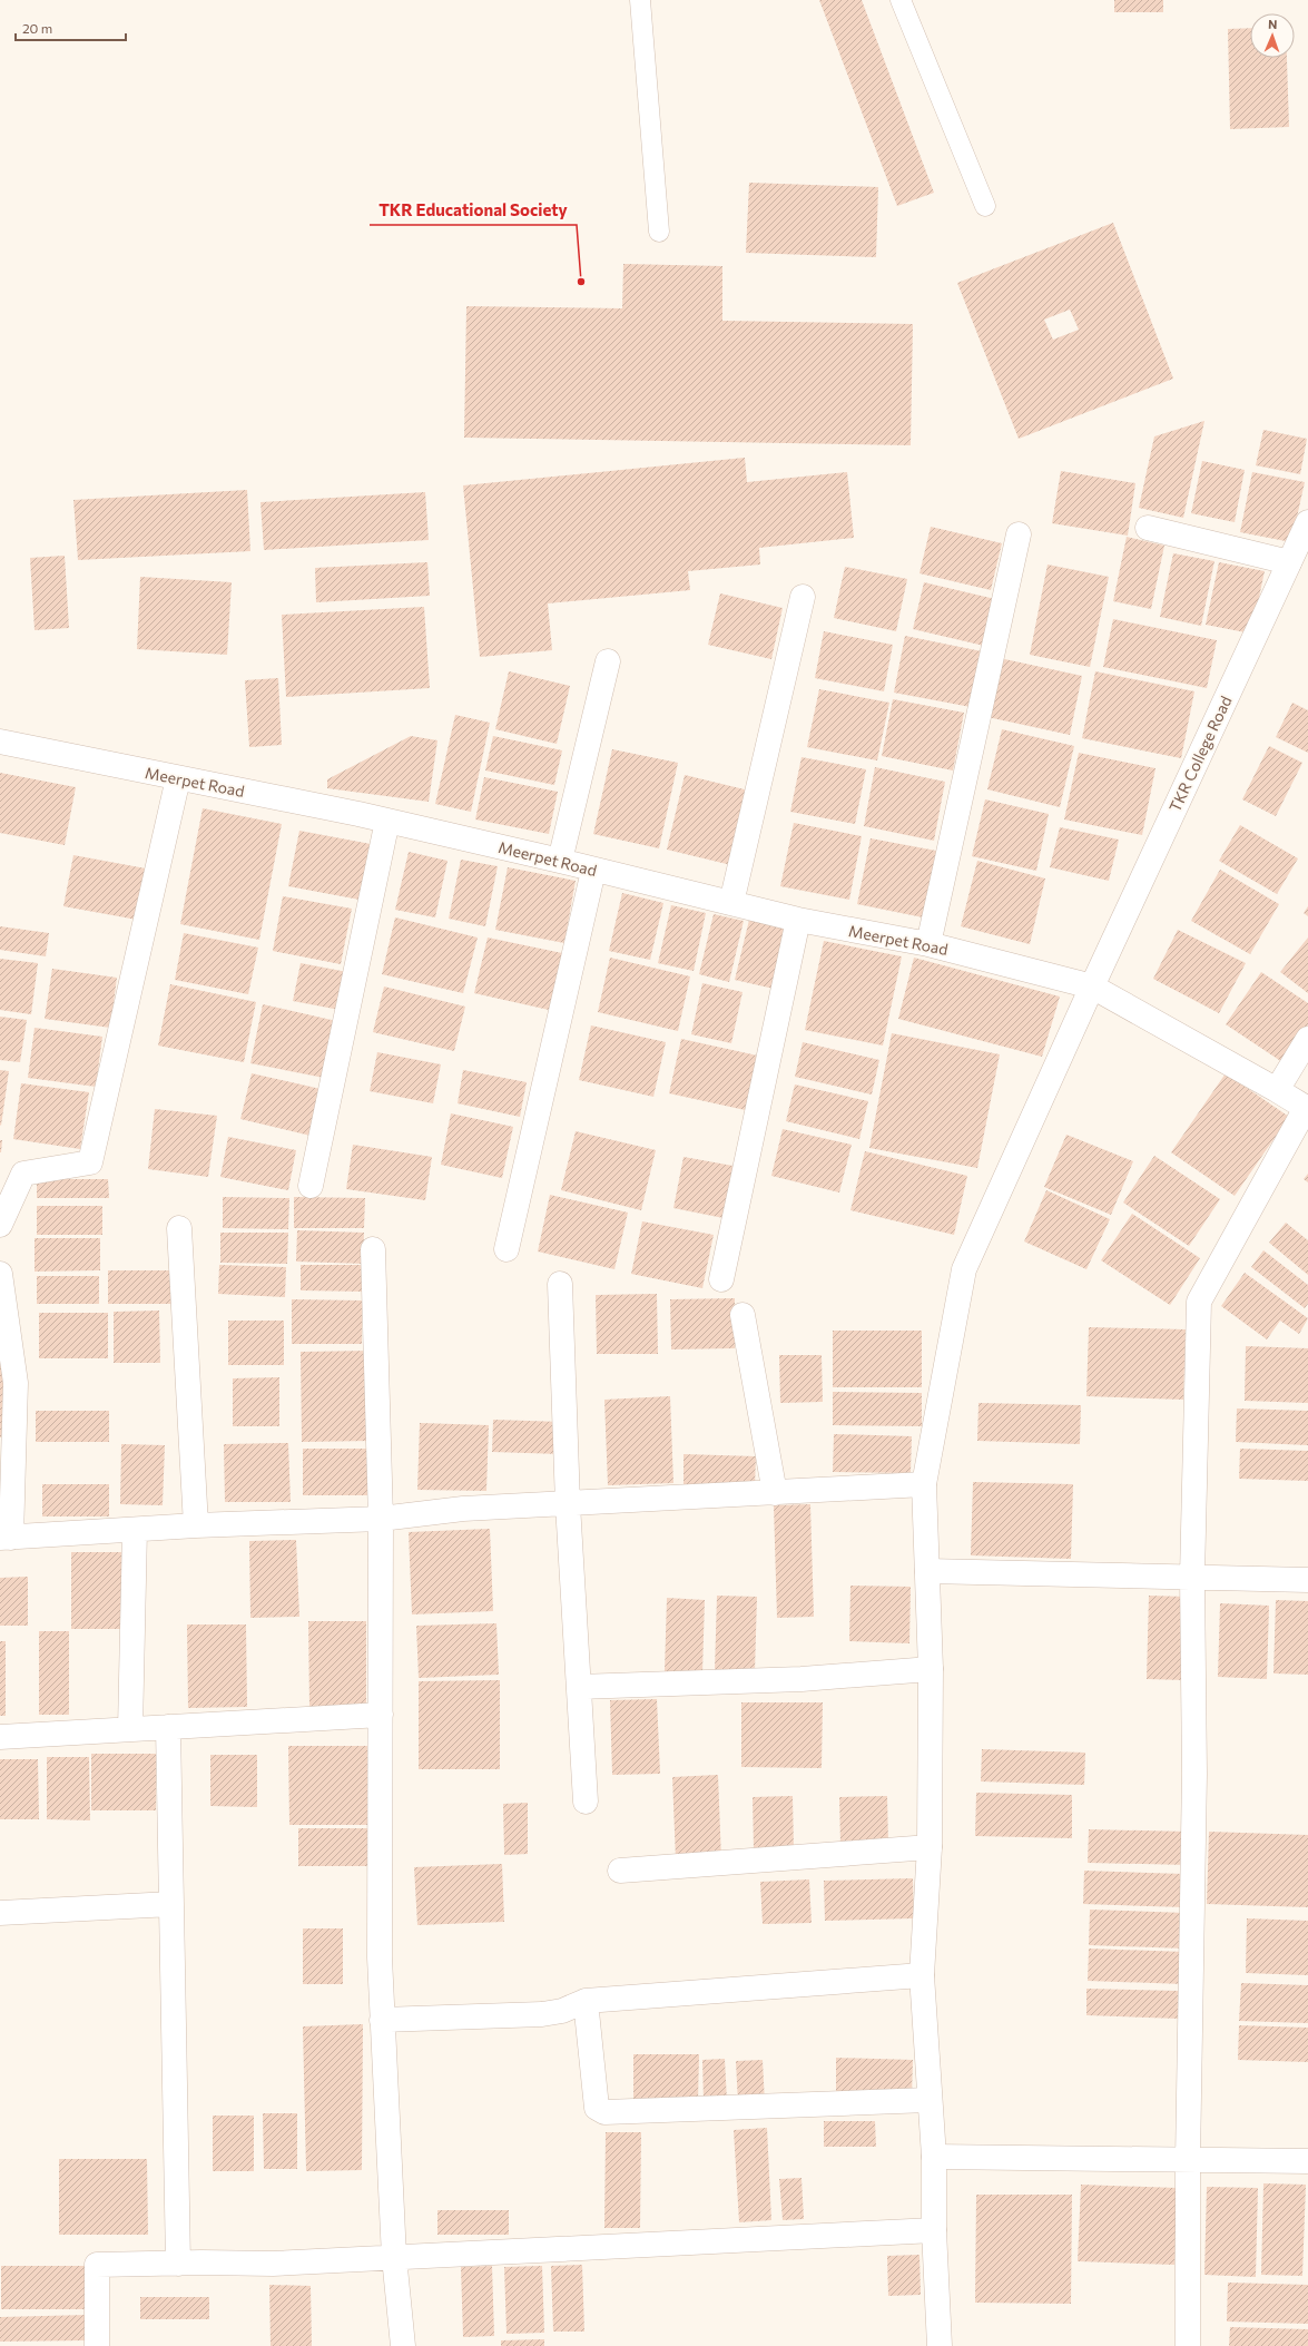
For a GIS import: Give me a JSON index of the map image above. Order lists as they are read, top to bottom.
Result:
{
  "streets": {
    "street": ["TKR College Road", "Meerpet Road"]
  },
  "crossings": [
    ["TKR College Road", "Meerpet Road"]
  ],
  "places": ["TKR Educational Society"],
  "scale_bar": "20 m",
  "north": "top"
}
